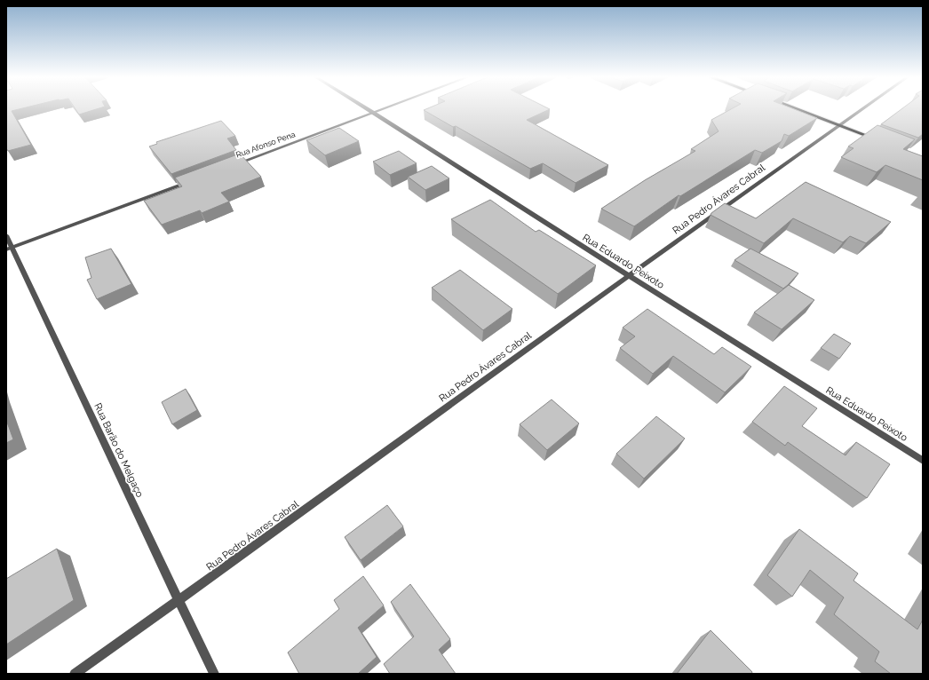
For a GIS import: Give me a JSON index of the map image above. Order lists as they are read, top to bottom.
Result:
{
  "streets": {
    "street": [
      "Rua Afonso Pena",
      "Rua Pedro Ávares Cabral",
      "Rua Eduardo Peixoto",
      "Rua Barão do Melgaço"
    ]
  },
  "crossings": [
    ["Rua Afonso Pena", "Rua Eduardo Peixoto"],
    ["Rua Pedro Ávares Cabral", "Rua Eduardo Peixoto"],
    ["Rua Pedro Ávares Cabral", "Rua Barão do Melgaço"]
  ]
}
